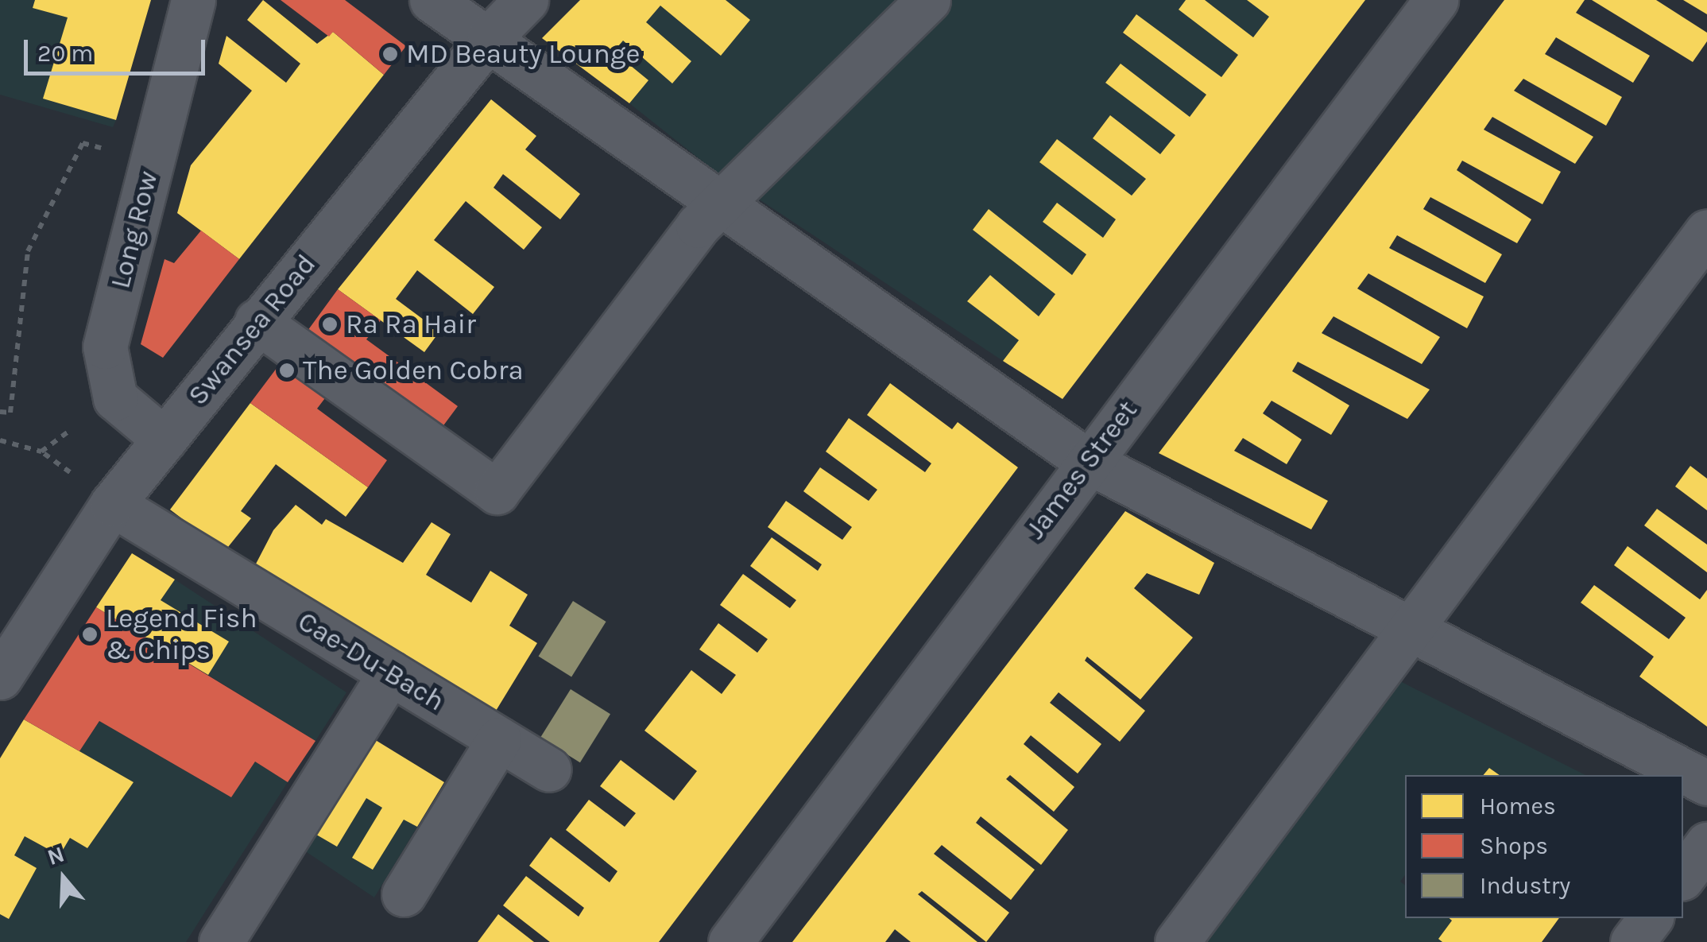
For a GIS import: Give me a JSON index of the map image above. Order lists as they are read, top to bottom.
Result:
{
  "streets": {
    "street": [
      "Long Row",
      "Swansea Road",
      "James Street",
      "Cae-Du-Bach"
    ]
  },
  "crossings": [
    ["Swansea Road", "Cae-Du-Bach"]
  ],
  "places": [
    "MD Beauty Lounge",
    "Ra Ra Hair",
    "The Golden Cobra",
    "Legend Fish & Chips"
  ],
  "legend": ["Homes", "Shops", "Industry"],
  "scale_bar": "20 m",
  "north": "top"
}
